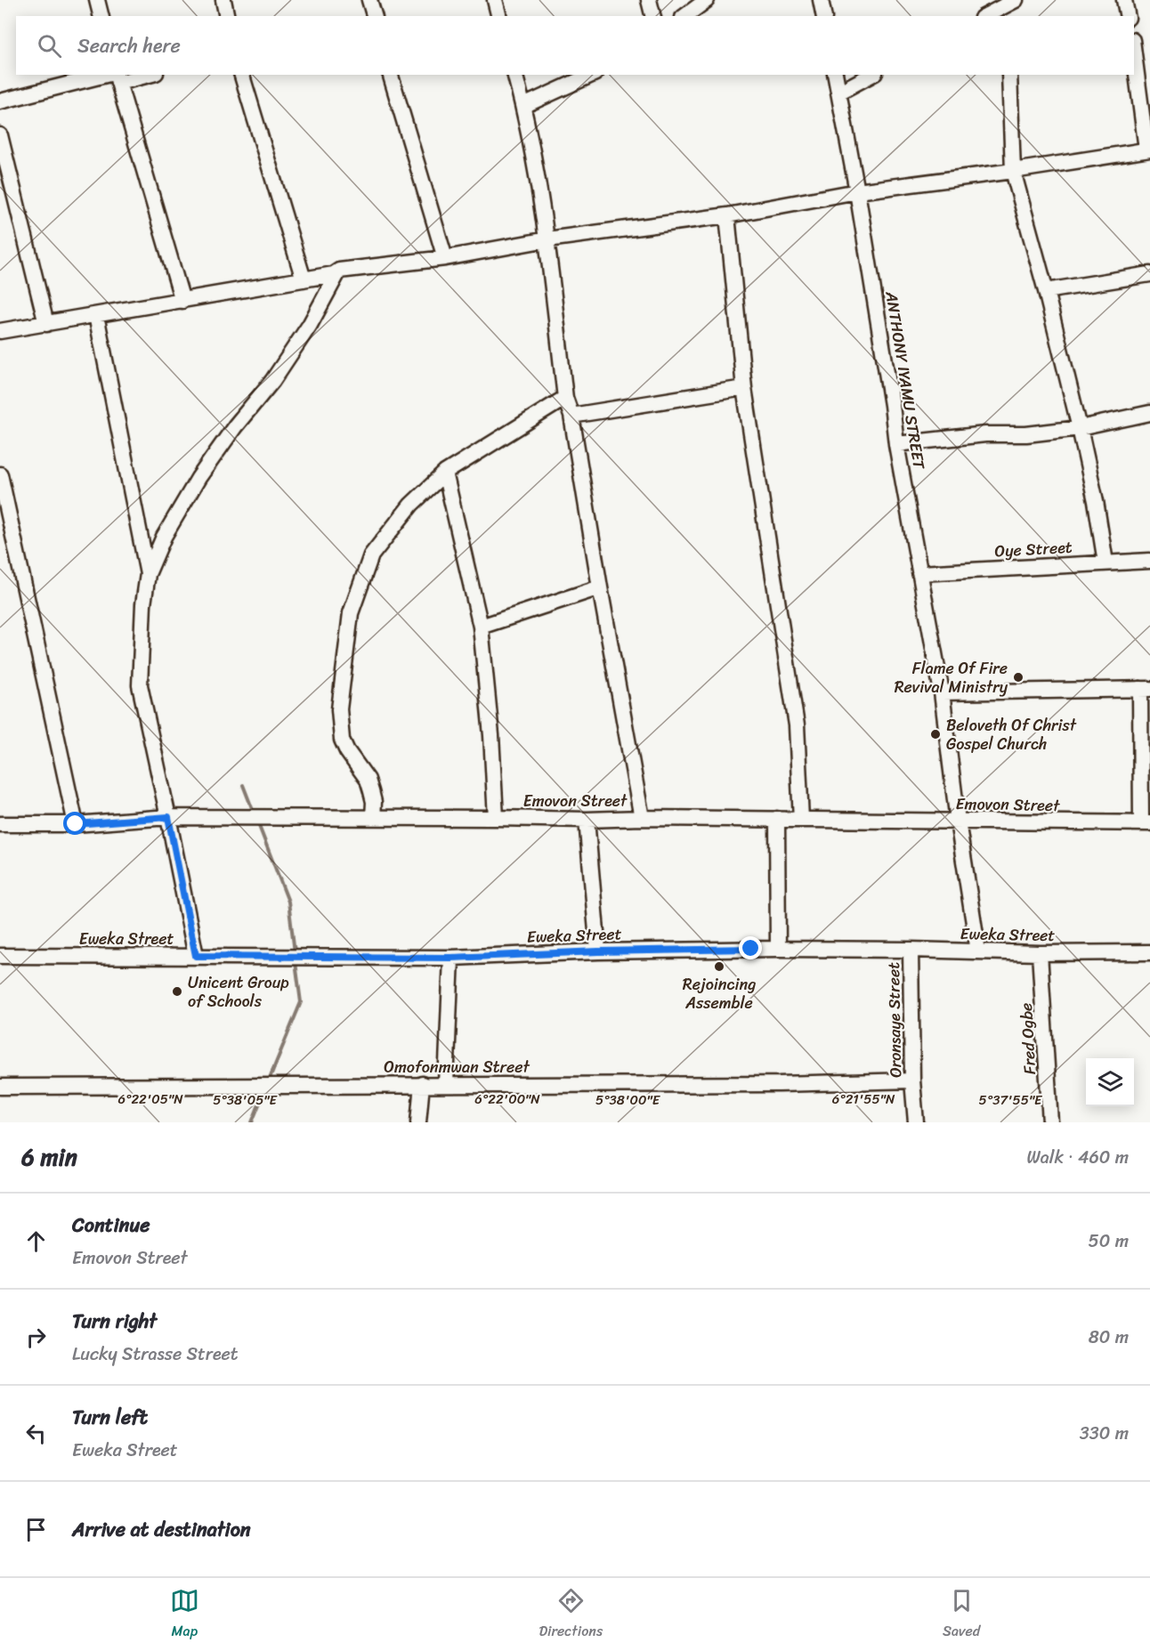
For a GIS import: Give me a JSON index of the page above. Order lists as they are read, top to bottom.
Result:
{
  "streets": {
    "street": [
      "ANTHONY IYAMU STREET",
      "Oye Street",
      "Emovon Street",
      "Eweka Street",
      "Oronsaye Street",
      "Fred Ogbe",
      "Omofonmwan Street"
    ]
  },
  "crossings": [
    ["ANTHONY IYAMU STREET", "Oye Street"],
    ["Eweka Street", "Oronsaye Street"],
    ["Eweka Street", "Fred Ogbe"],
    ["Oronsaye Street", "Omofonmwan Street"]
  ],
  "places": [
    "Flame Of Fire Revival Ministry",
    "Beloveth Of Christ Gospel Church",
    "Rejoincing Assemble",
    "Unicent Group of Schools"
  ],
  "page": {
    "search": "Search here",
    "heading": ["6 min", "Walk · 460 m"],
    "list": [
      ["Continue", "Emovon Street", "50 m"],
      ["Turn right", "Lucky Strasse Street", "80 m"],
      ["Turn left", "Eweka Street", "330 m"],
      "Arrive at destination"
    ],
    "nav": ["Map", "Directions", "Saved"]
  },
  "coordinates": [
    "6°22'05\"N",
    "6°22'00\"N",
    "6°21'55\"N",
    "5°38'05\"E",
    "5°38'00\"E",
    "5°37'55\"E"
  ]
}
